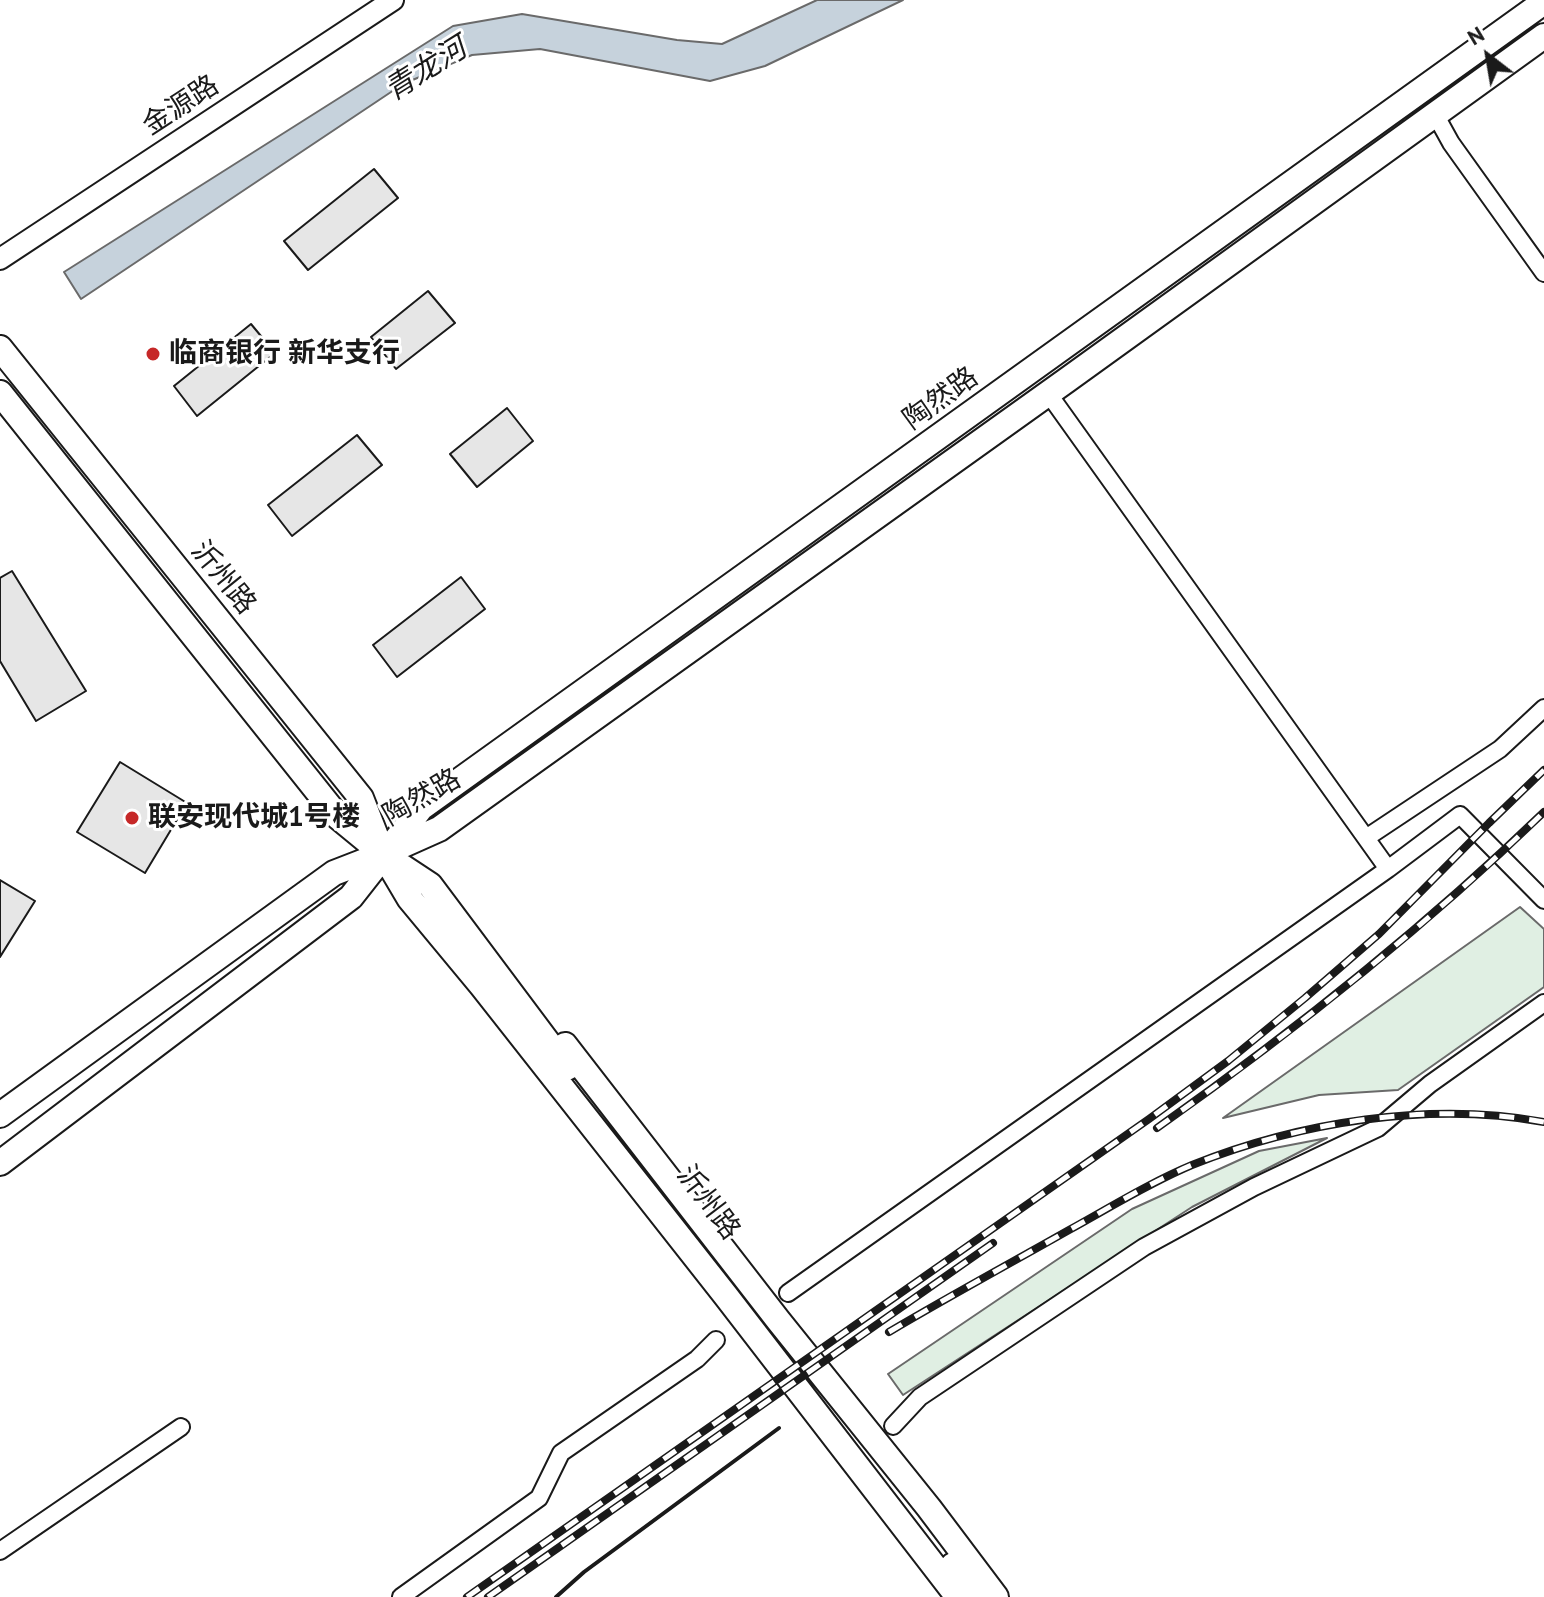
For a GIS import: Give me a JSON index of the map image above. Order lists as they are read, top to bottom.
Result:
{
  "streets": {
    "main road": ["陶然路", "沂州路"],
    "street": ["金源路"]
  },
  "crossings": [
    ["陶然路", "沂州路"]
  ],
  "water": ["青龙河"],
  "places": ["临商银行 新华支行", "联安现代城1号楼"],
  "north": "top left"
}
